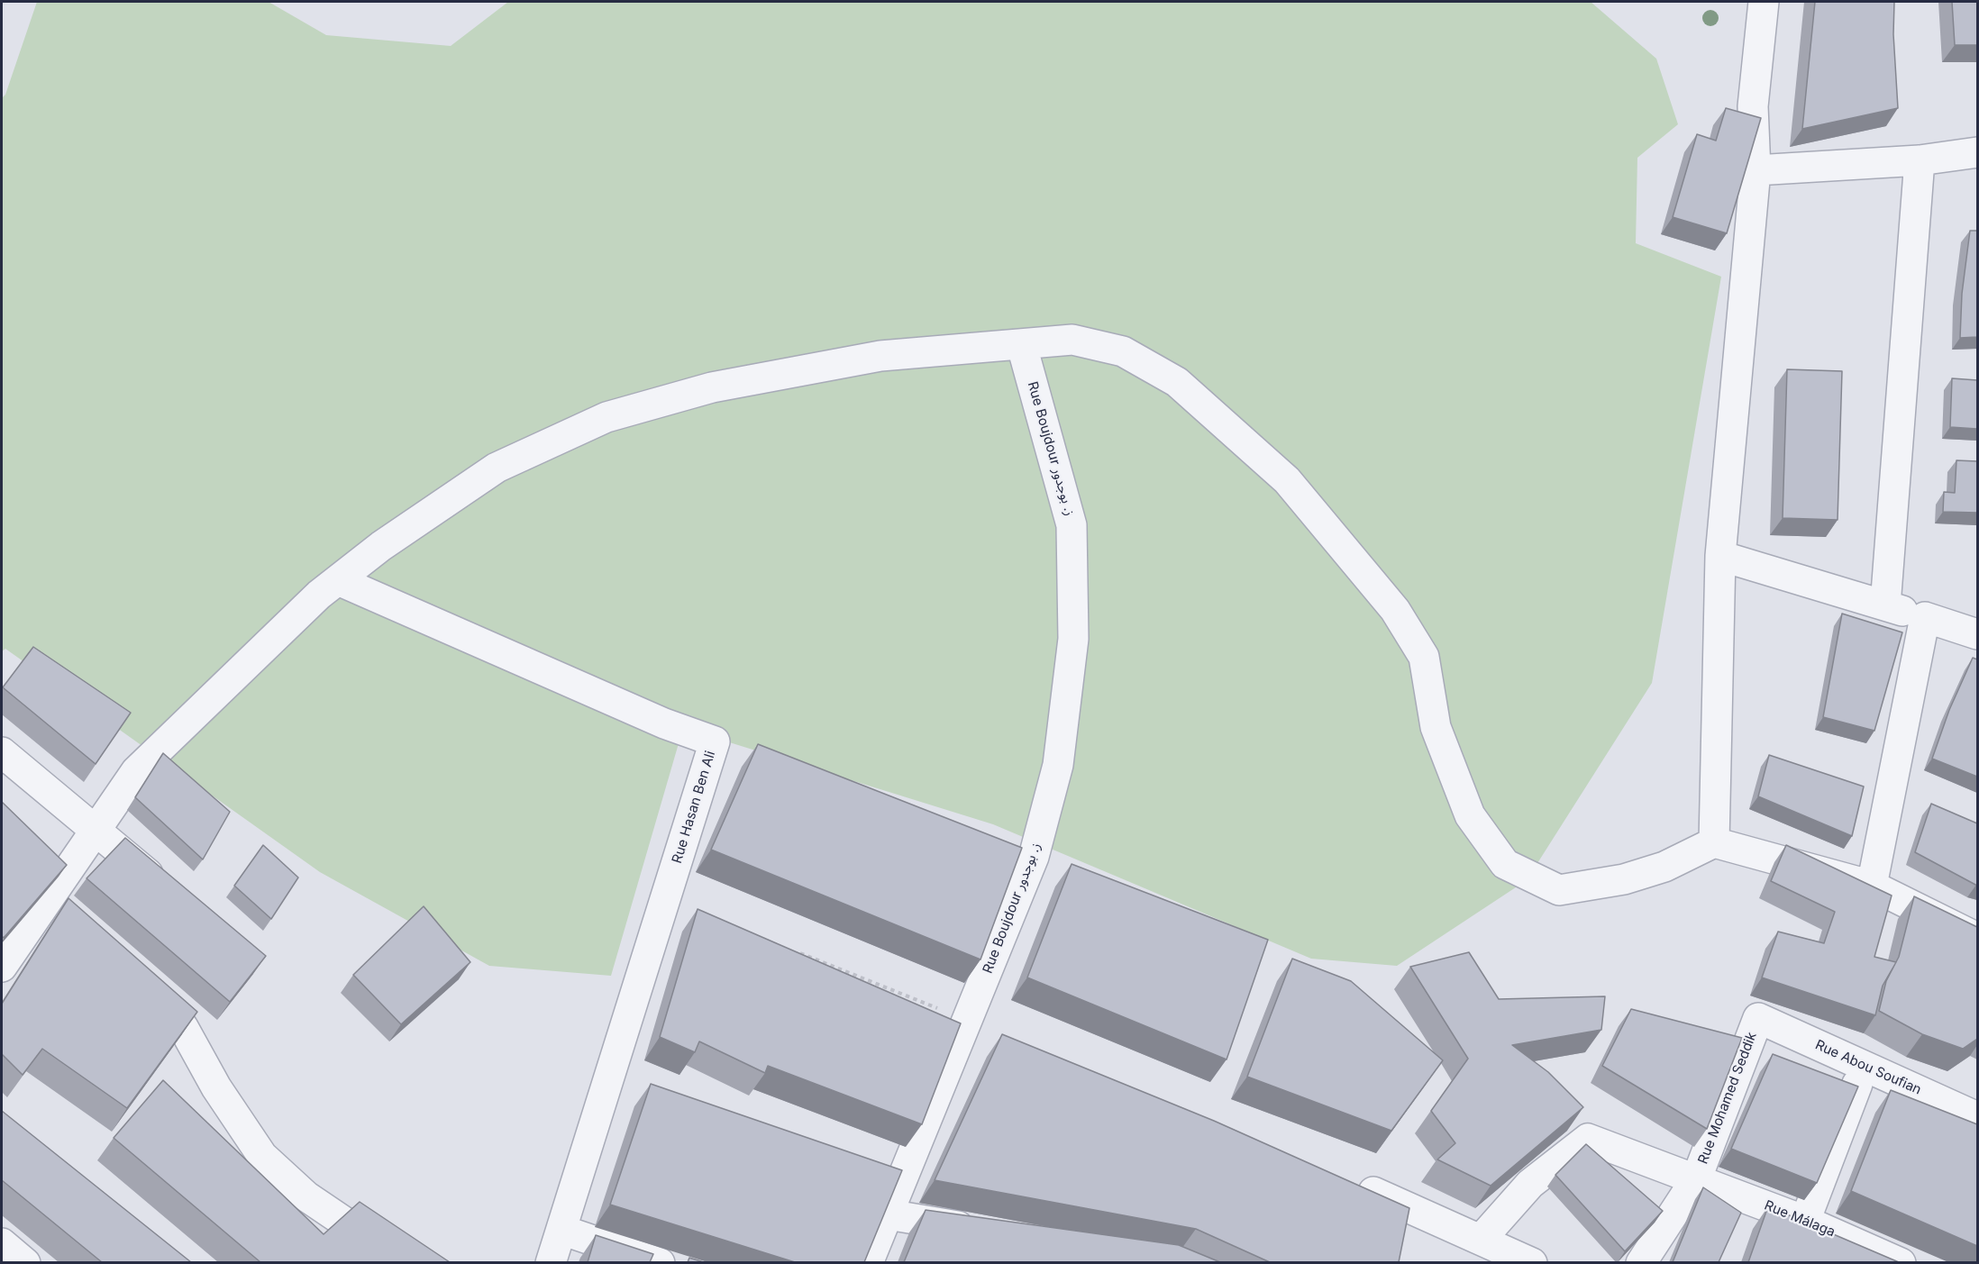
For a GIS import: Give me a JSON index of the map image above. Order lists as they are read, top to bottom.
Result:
{
  "streets": {
    "street": [
      "Rue Boujdour ز. بوجدور",
      "Rue Hasan Ben Ali",
      "Rue Abou Soufian",
      "Rue Mohamed Seddik",
      "Rue Málaga"
    ]
  },
  "crossings": [
    ["Rue Abou Soufian", "Rue Mohamed Seddik"],
    ["Rue Mohamed Seddik", "Rue Málaga"]
  ]
}
